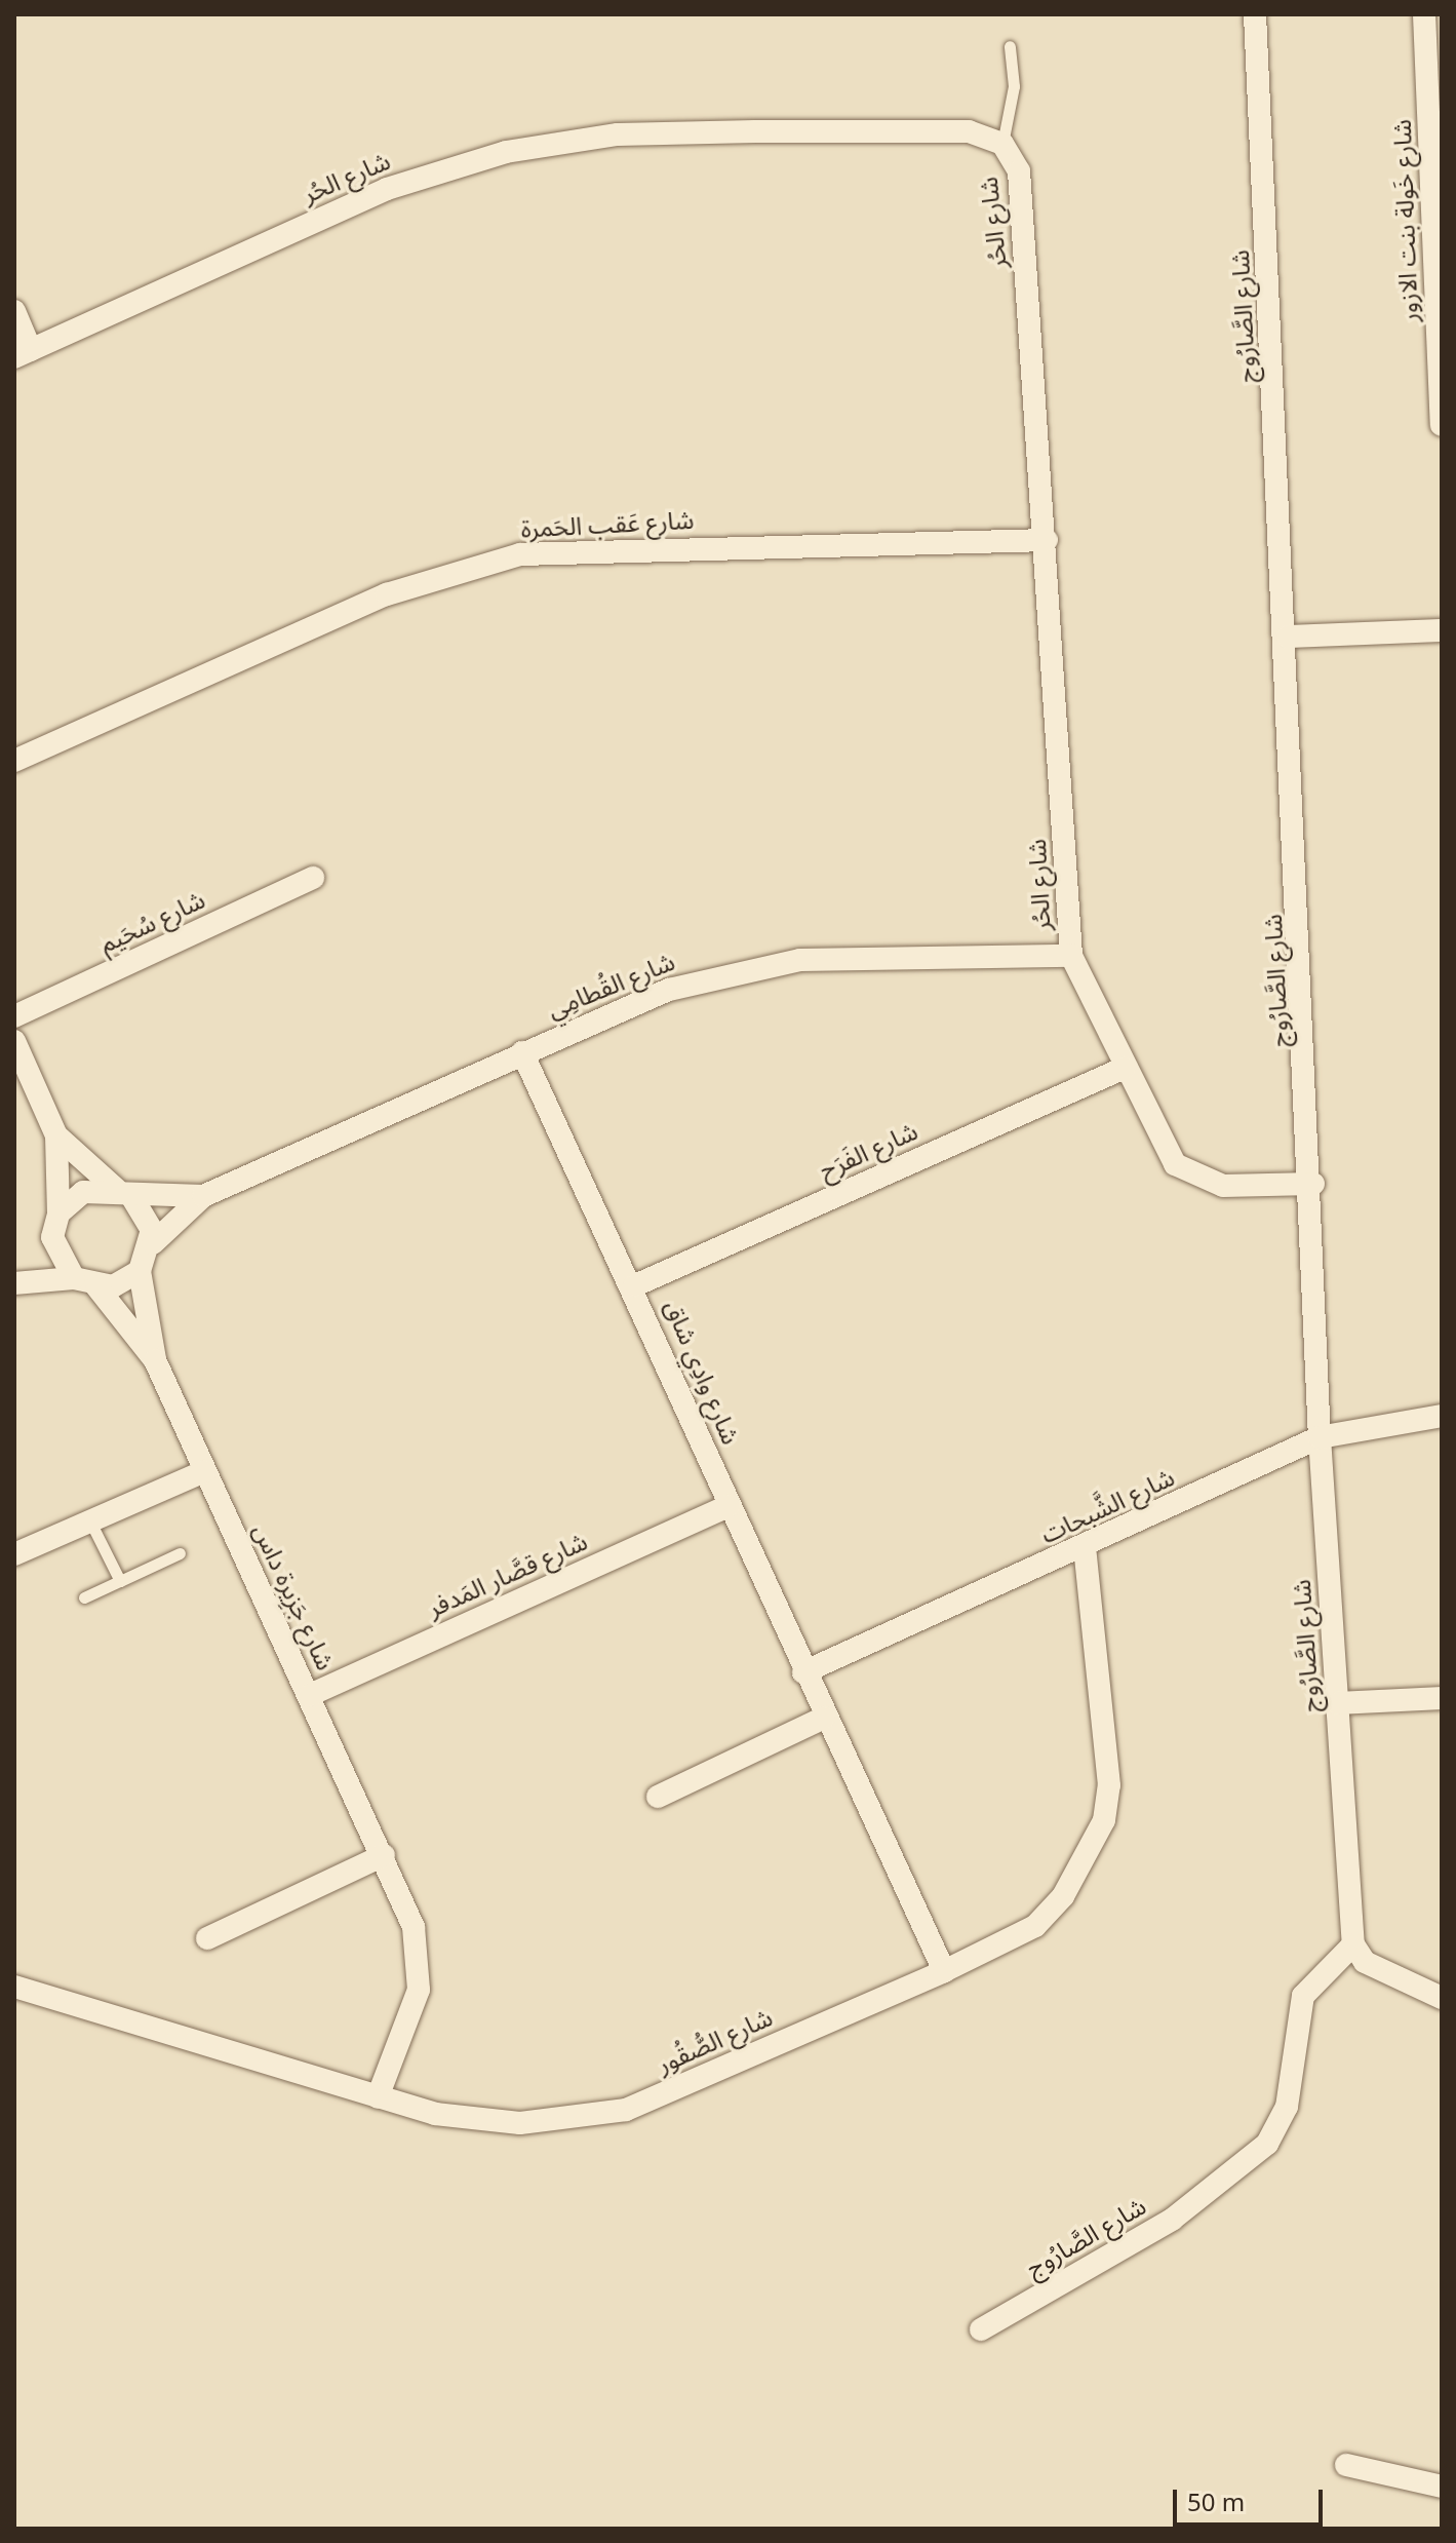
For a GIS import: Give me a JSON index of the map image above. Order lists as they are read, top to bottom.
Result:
{
  "streets": {
    "street": [
      "شارع الحُر",
      "شارع خَولة بنت الازور",
      "شارع الصَّارُوج",
      "شارع عَقب الحَمرة",
      "شارع سُحَيم",
      "شارع القُطامِي",
      "شارع الفَرَح",
      "شارع وادِي شاق",
      "شارع الشَّبحات",
      "شارع قصَّار المَدفر",
      "شارع جَزِيرة داس",
      "شارع الصُّقُور"
    ]
  },
  "crossings": [
    ["شارع الحُر", "شارع الصَّارُوج"],
    ["شارع الحُر", "شارع عَقب الحَمرة"],
    ["شارع الحُر", "شارع القُطامِي"],
    ["شارع الحُر", "شارع الفَرَح"],
    ["شارع الصَّارُوج", "شارع الشَّبحات"],
    ["شارع القُطامِي", "شارع وادِي شاق"],
    ["شارع القُطامِي", "شارع جَزِيرة داس"],
    ["شارع الفَرَح", "شارع وادِي شاق"],
    ["شارع وادِي شاق", "شارع الشَّبحات"],
    ["شارع وادِي شاق", "شارع قصَّار المَدفر"],
    ["شارع وادِي شاق", "شارع الصُّقُور"],
    ["شارع الشَّبحات", "شارع الصُّقُور"],
    ["شارع قصَّار المَدفر", "شارع جَزِيرة داس"],
    ["شارع جَزِيرة داس", "شارع الصُّقُور"]
  ],
  "scale_bar": "50 m"
}
